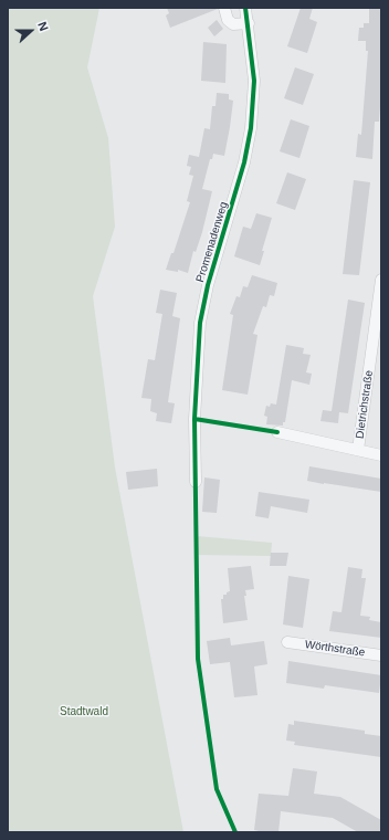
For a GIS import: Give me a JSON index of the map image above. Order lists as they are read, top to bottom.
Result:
{
  "streets": {
    "street": ["Promenadenweg", "Dietrichstraße", "Wörthstraße"]
  },
  "parks": ["Stadtwald"],
  "north": "right"
}
